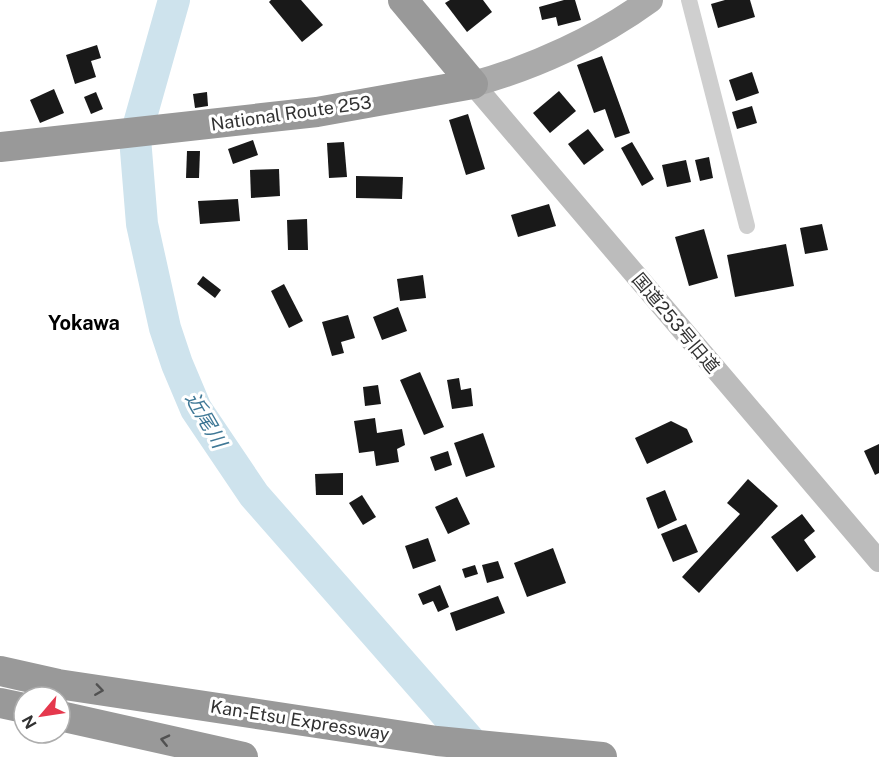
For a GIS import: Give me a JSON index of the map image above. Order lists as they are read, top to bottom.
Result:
{
  "streets": {
    "highway": ["National Route 253", "Kan-Etsu Expressway"],
    "street": ["国道253号旧道"]
  },
  "crossings": [
    ["National Route 253", "国道253号旧道"]
  ],
  "one_way": ["Kan-Etsu Expressway"],
  "districts": ["Yokawa"],
  "water": ["近尾川"],
  "north": "bottom left"
}
